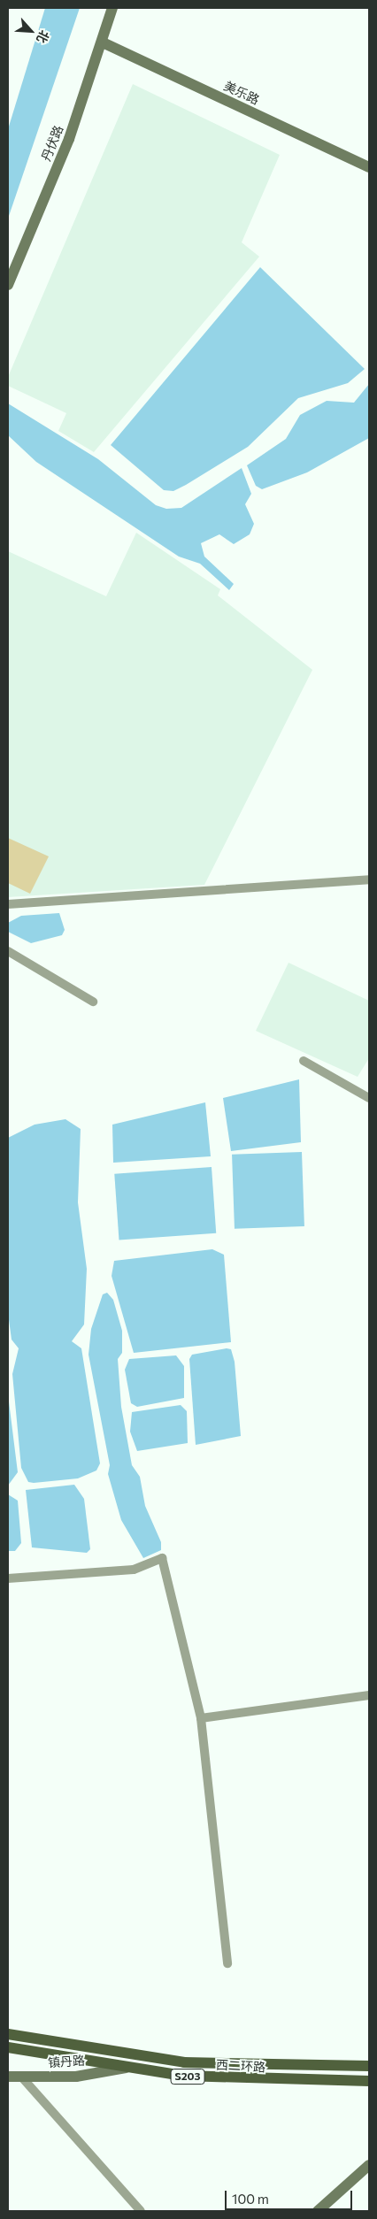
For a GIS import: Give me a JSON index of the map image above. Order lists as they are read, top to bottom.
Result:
{
  "streets": {
    "main road": ["西二环路", "S203"],
    "street": ["美乐路", "丹伏路", "镇丹路"]
  },
  "crossings": [
    ["美乐路", "丹伏路"],
    ["镇丹路", "西二环路"]
  ],
  "scale_bar": "100 m",
  "north": "bottom right"
}
